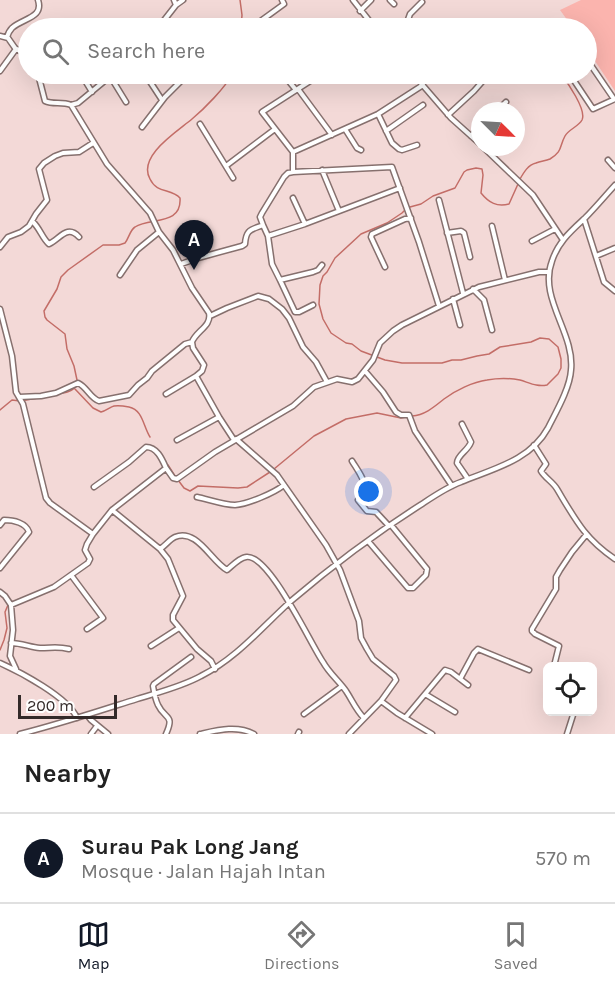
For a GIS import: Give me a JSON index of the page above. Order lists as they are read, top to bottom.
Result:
{
  "scale_bar": "200 m",
  "north": "bottom right",
  "page": {
    "search": "Search here",
    "pins": "A",
    "scale": "200 m",
    "heading": "Nearby",
    "list": [
      {
        "mark": "A",
        "name": "Surau Pak Long Jang",
        "note": "Mosque · Jalan Hajah Intan",
        "value": "570 m"
      }
    ],
    "nav": ["Map", "Directions", "Saved"]
  }
}
